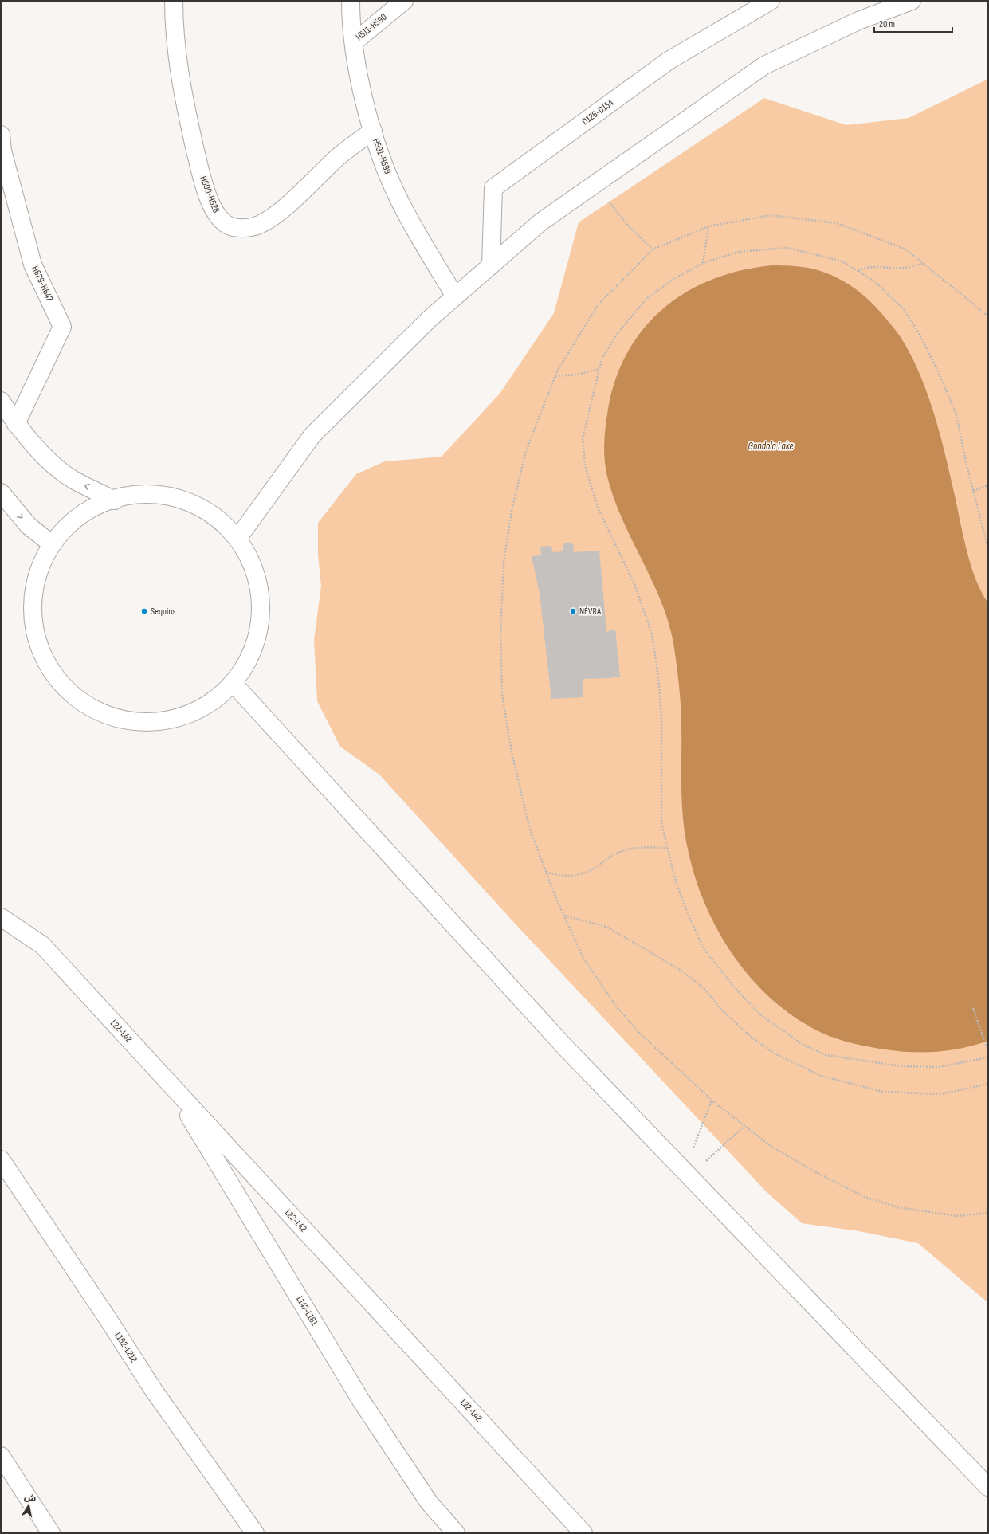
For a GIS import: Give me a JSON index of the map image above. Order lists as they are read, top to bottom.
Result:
{
  "streets": {
    "street": [
      "H511-H590",
      "D126-D154",
      "H591-H599",
      "H600-H628",
      "H629-H647",
      "L22-L42",
      "L147-L161",
      "L162-L212"
    ]
  },
  "crossings": [
    ["H511-H590", "H591-H599"],
    ["H591-H599", "H600-H628"],
    ["L22-L42", "L147-L161"]
  ],
  "water": ["Gondola Lake"],
  "places": ["Sequins", "NÉVRA"],
  "scale_bar": "20 m",
  "north": "top"
}
